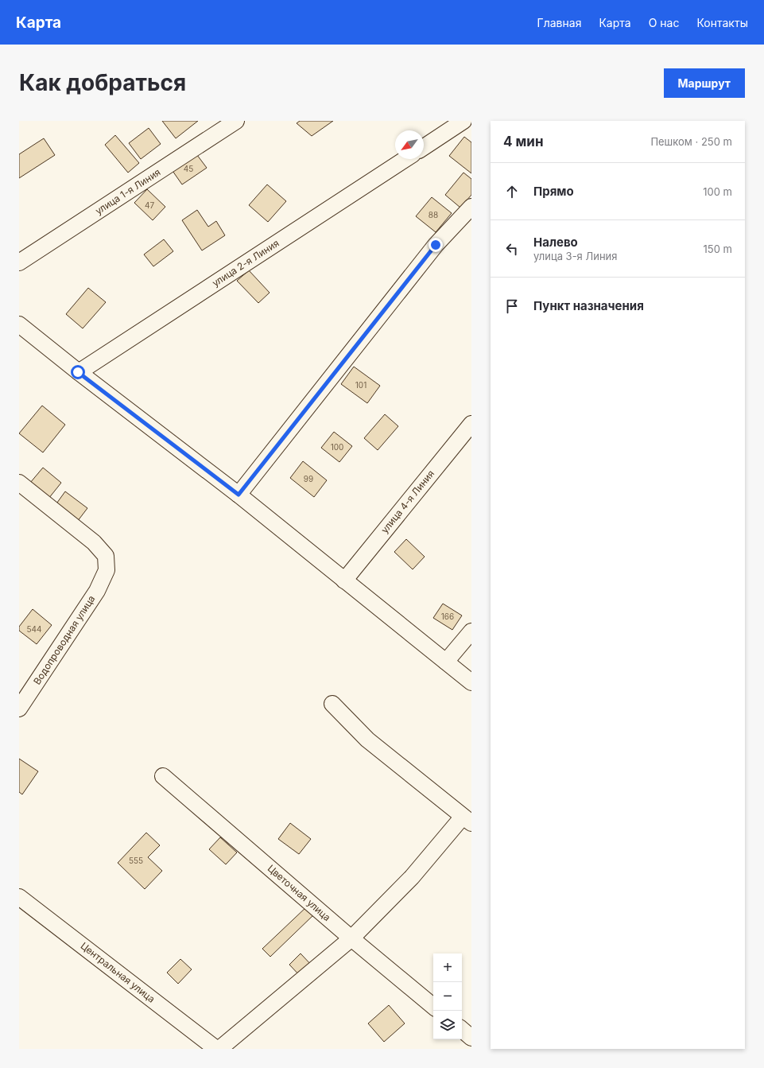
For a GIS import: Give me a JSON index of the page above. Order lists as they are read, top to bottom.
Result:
{
  "streets": {
    "street": [
      "улица 1-я Линия",
      "улица 2-я Линия",
      "улица 4-я Линия",
      "Водопроводная улица",
      "Цветочная улица",
      "Центральная улица"
    ]
  },
  "house_numbers": [
    "45",
    "47",
    "88",
    "101",
    "100",
    "99",
    "166",
    "544",
    "555"
  ],
  "north": "bottom left",
  "page": {
    "header": "Карта",
    "nav": [
      "Главная",
      "Карта",
      "О нас",
      "Контакты"
    ],
    "buttons": "Маршрут",
    "title": "Как добраться",
    "heading": ["4 мин", "Пешком · 250 m"],
    "list": [
      ["Прямо", "100 m"],
      ["Налево", "улица 3-я Линия", "150 m"],
      "Пункт назначения"
    ],
    "map_buttons": ["+", "−"]
  }
}
